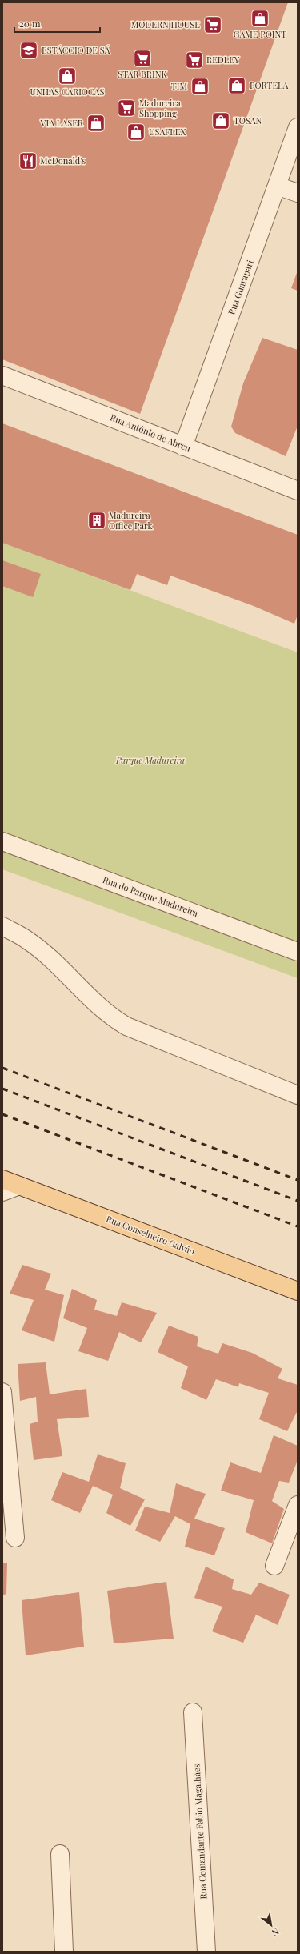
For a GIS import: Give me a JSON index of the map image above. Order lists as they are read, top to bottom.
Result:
{
  "streets": {
    "main road": ["Rua Conselheiro Galvão"],
    "street": [
      "Rua Guarapari",
      "Rua Antônio de Abreu",
      "Rua do Parque Madureira",
      "Rua Comandante Fabio Magalhães"
    ]
  },
  "crossings": [
    ["Rua Guarapari", "Rua Antônio de Abreu"]
  ],
  "parks": ["Parque Madureira"],
  "places": {
    "shop": [
      "GAME POINT",
      "UNHAS CARIOCAS",
      "PORTELA",
      "TIM",
      "TOSAN",
      "VIA LASER",
      "USAFLEX"
    ],
    "supermarket": [
      "MODERN HOUSE",
      "STAR BRINK",
      "REDLEY",
      "Madureira Shopping"
    ],
    "school or university": ["ESTÁCCIO DE SÁ"],
    "restaurant": ["McDonald's"],
    "building": ["Madureira Office Park"]
  },
  "scale_bar": "20 m",
  "north": "bottom right"
}
